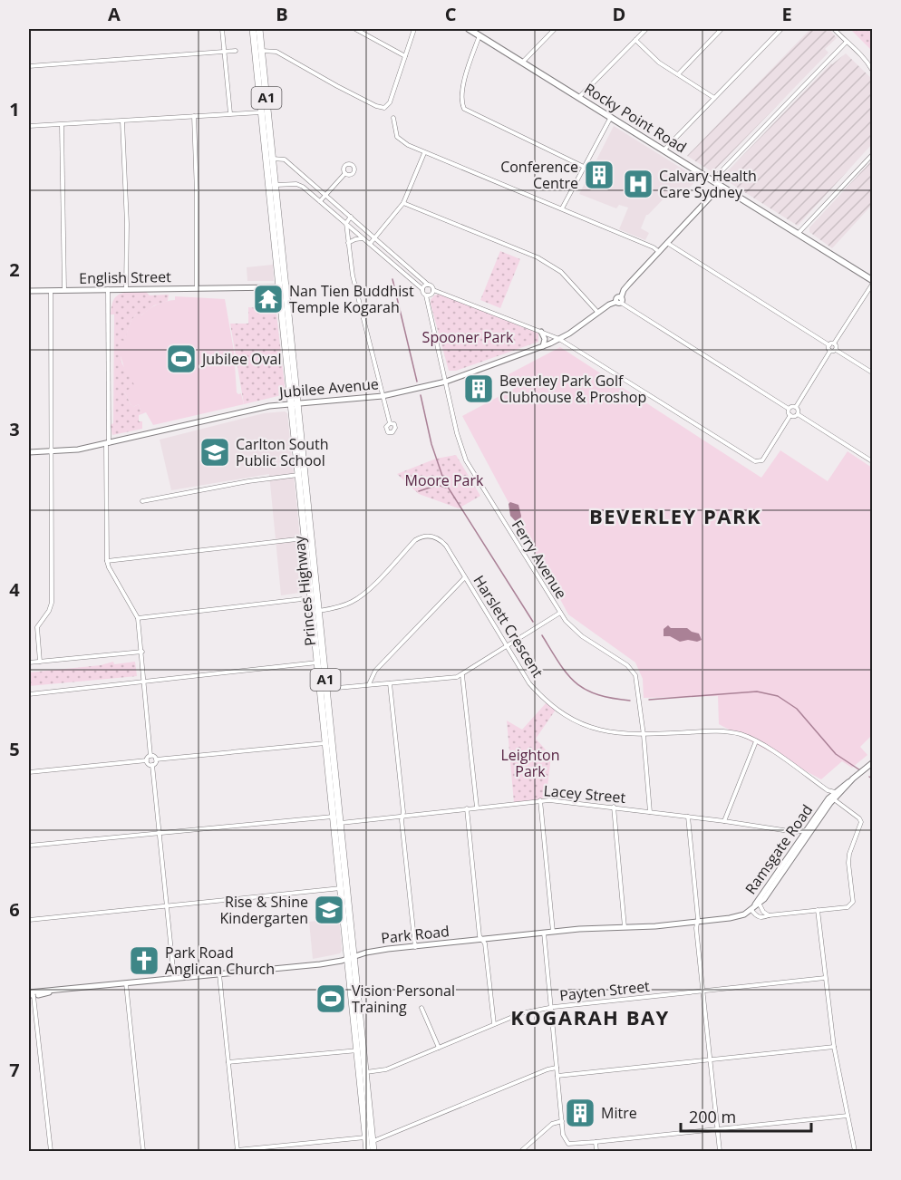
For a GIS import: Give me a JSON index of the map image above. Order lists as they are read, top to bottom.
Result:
{
  "streets": {
    "highway": ["A1", "Princes Highway"],
    "main road": [
      "Rocky Point Road",
      "English Street",
      "Jubilee Avenue",
      "Ramsgate Road",
      "Park Road"
    ],
    "street": [
      "Ferry Avenue",
      "Harslett Crescent",
      "Lacey Street",
      "Payten Street"
    ]
  },
  "crossings": [
    ["Rocky Point Road", "Jubilee Avenue"],
    ["English Street", "Princes Highway"],
    ["Jubilee Avenue", "Ferry Avenue"],
    ["Jubilee Avenue", "Princes Highway"],
    ["Ferry Avenue", "Harslett Crescent"],
    ["Ferry Avenue", "Lacey Street"],
    ["Princes Highway", "Harslett Crescent"],
    ["Princes Highway", "Lacey Street"],
    ["Princes Highway", "Park Road"],
    ["Princes Highway", "Payten Street"],
    ["Harslett Crescent", "Ramsgate Road"],
    ["Lacey Street", "Ramsgate Road"],
    ["Ramsgate Road", "Park Road"]
  ],
  "districts": ["BEVERLEY PARK", "KOGARAH BAY"],
  "parks": ["Spooner Park", "Moore Park", "Leighton Park"],
  "places": {
    "building": ["Conference Centre", "Beverley Park Golf Clubhouse & Proshop", "Mitre"],
    "hospital": ["Calvary Health Care Sydney"],
    "temple": ["Nan Tien Buddhist Temple Kogarah"],
    "sports": ["Jubilee Oval", "Vision Personal Training"],
    "school or university": ["Carlton South Public School", "Rise & Shine Kindergarten"],
    "church": ["Park Road Anglican Church"]
  },
  "scale_bar": "200 m",
  "grid": {
    "columns": [
      "A",
      "B",
      "C",
      "D",
      "E"
    ],
    "rows": [
      "1",
      "2",
      "3",
      "4",
      "5",
      "6",
      "7"
    ]
  }
}
